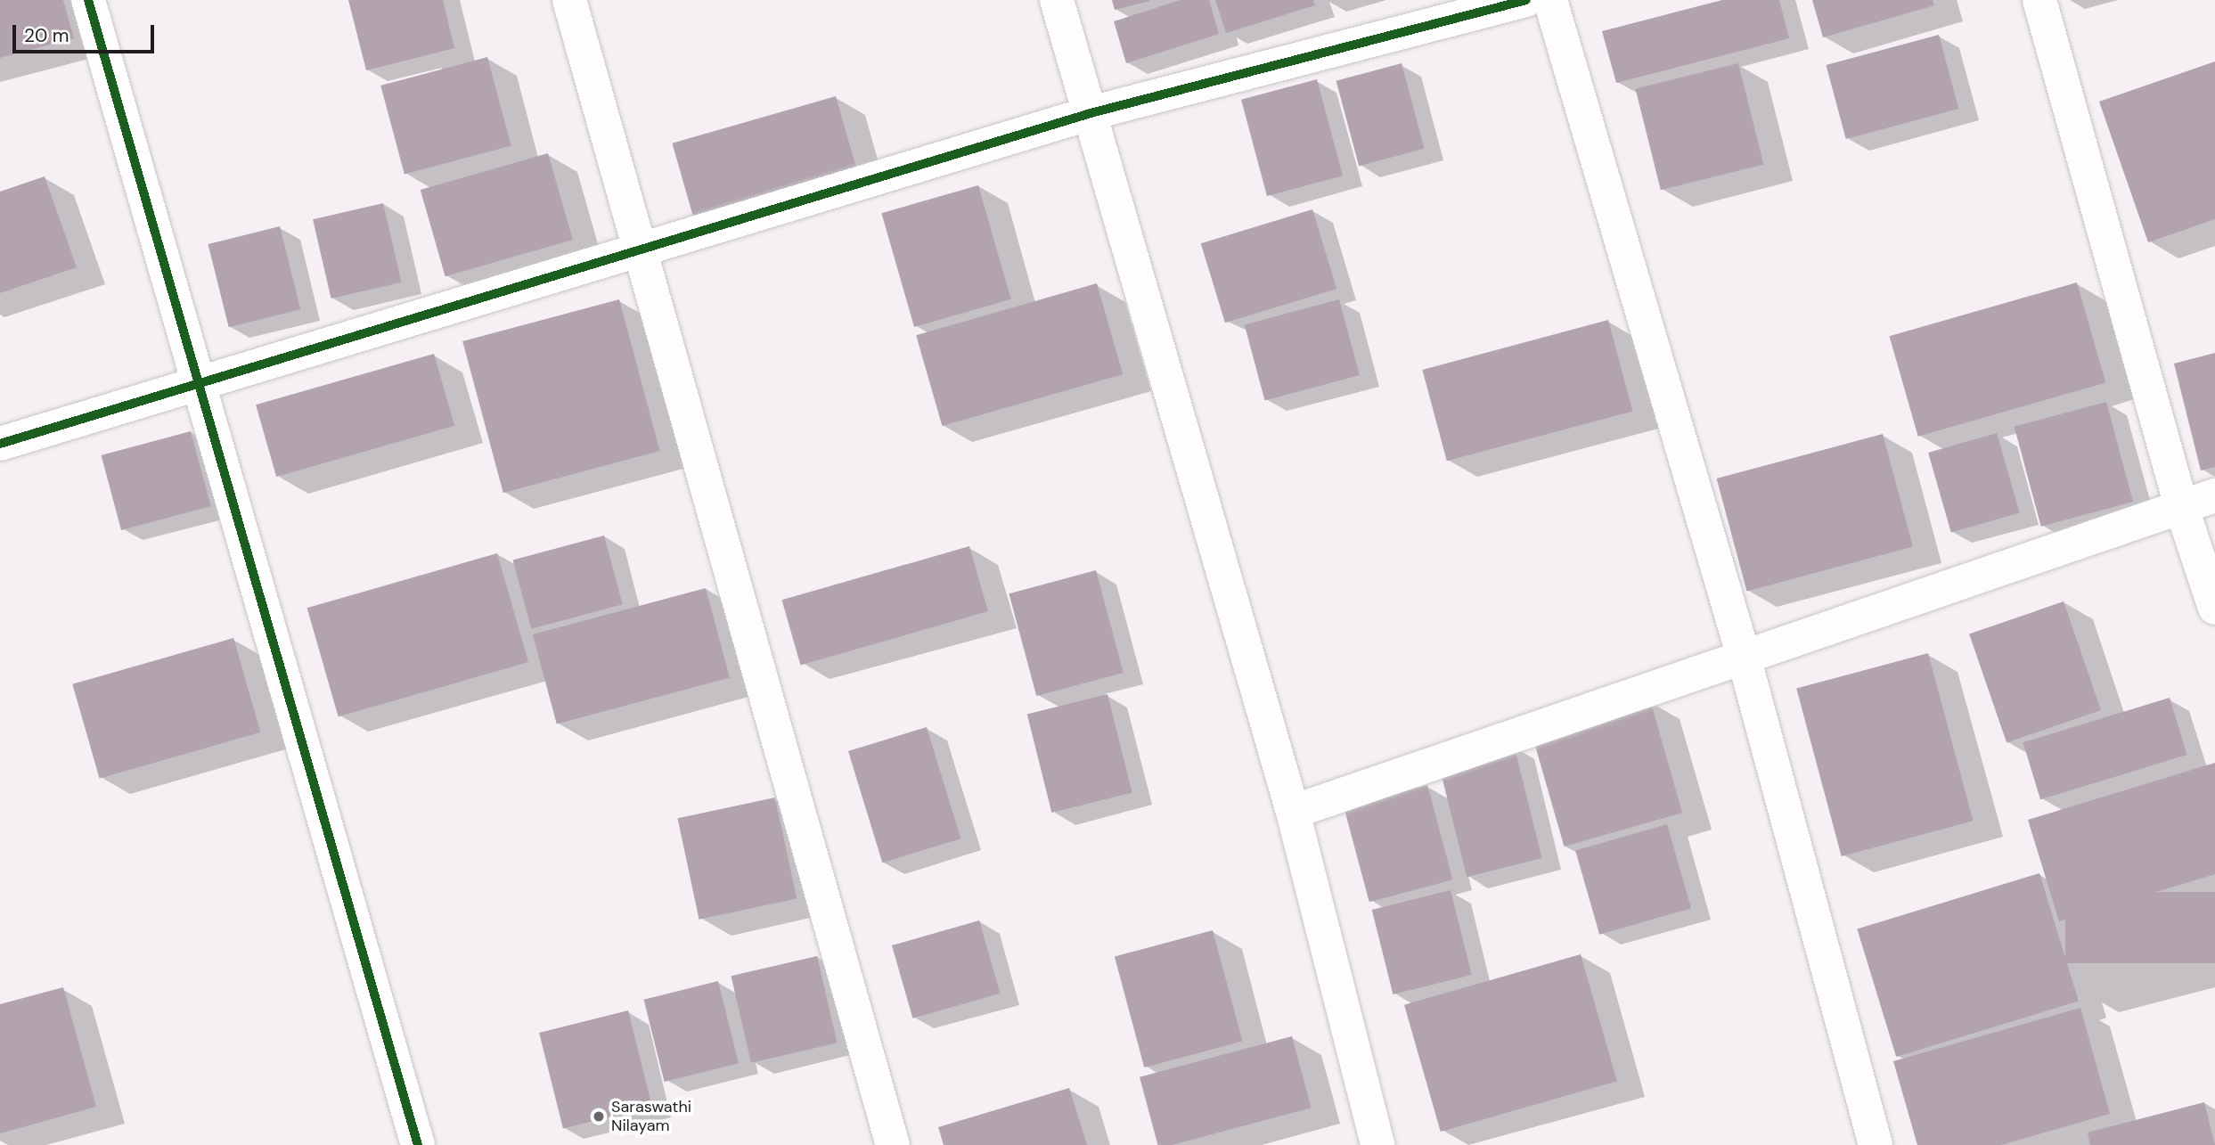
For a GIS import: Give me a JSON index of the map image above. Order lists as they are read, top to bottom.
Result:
{
  "places": ["Saraswathi Nilayam"],
  "scale_bar": "20 m"
}
